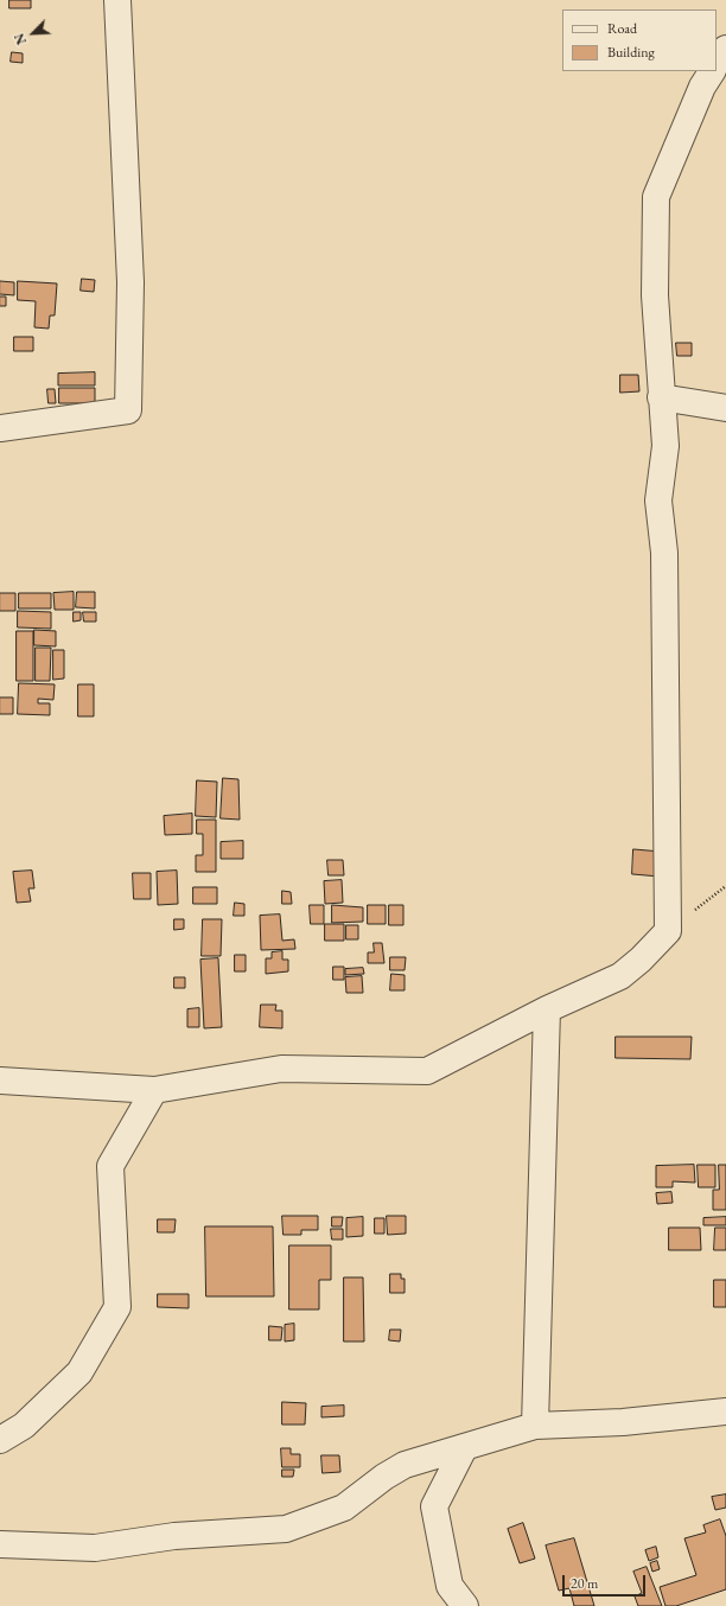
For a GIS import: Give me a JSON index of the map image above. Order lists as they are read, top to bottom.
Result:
{
  "legend": ["Road", "Building"],
  "scale_bar": "20 m",
  "north": "bottom left"
}
